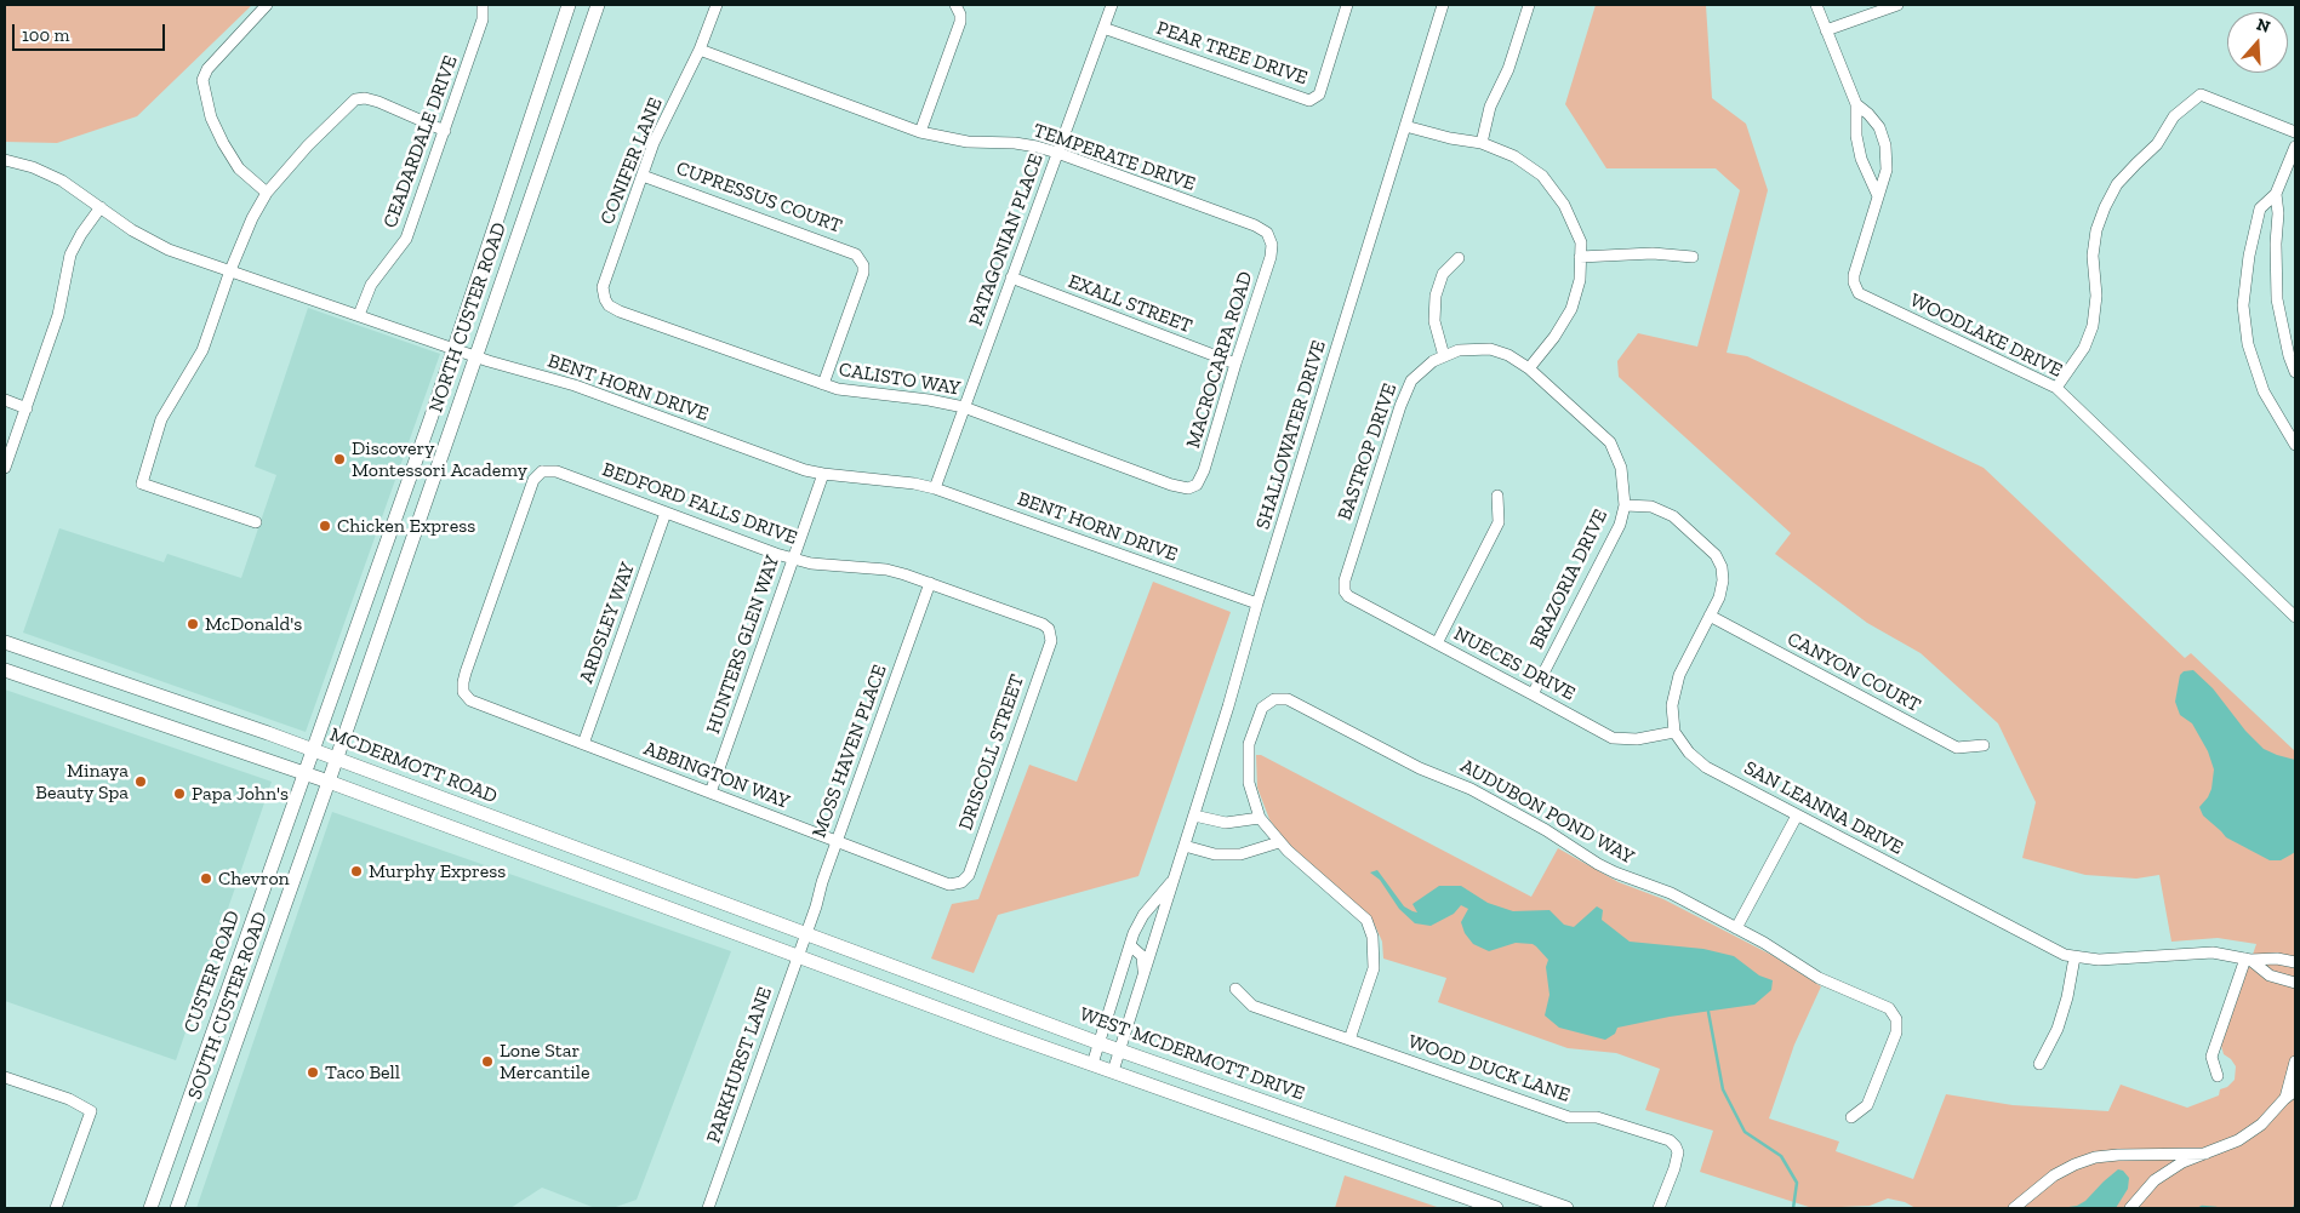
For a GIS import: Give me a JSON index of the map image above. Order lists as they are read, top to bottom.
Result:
{
  "streets": {
    "main road": [
      "NORTH CUSTER ROAD",
      "MCDERMOTT ROAD",
      "CUSTER ROAD",
      "SOUTH CUSTER ROAD",
      "WEST MCDERMOTT DRIVE"
    ],
    "street": [
      "PEAR TREE DRIVE",
      "CEADARDALE DRIVE",
      "TEMPERATE DRIVE",
      "CONIFER LANE",
      "CUPRESSUS COURT",
      "PATAGONIAN PLACE",
      "EXALL STREET",
      "WOODLAKE DRIVE",
      "MACROCARPA ROAD",
      "CALISTO WAY",
      "BENT HORN DRIVE",
      "SHALLOWATER DRIVE",
      "BASTROP DRIVE",
      "BEDFORD FALLS DRIVE",
      "BRAZORIA DRIVE",
      "ARDSLEY WAY",
      "HUNTERS GLEN WAY",
      "NUECES DRIVE",
      "CANYON COURT",
      "MOSS HAVEN PLACE",
      "DRISCOLL STREET",
      "ABBINGTON WAY",
      "SAN LEANNA DRIVE",
      "AUDUBON POND WAY",
      "PARKHURST LANE",
      "WOOD DUCK LANE"
    ]
  },
  "crossings": [
    ["PEAR TREE DRIVE", "PATAGONIAN PLACE"],
    ["CEADARDALE DRIVE", "BENT HORN DRIVE"],
    ["TEMPERATE DRIVE", "CONIFER LANE"],
    ["TEMPERATE DRIVE", "PATAGONIAN PLACE"],
    ["TEMPERATE DRIVE", "MACROCARPA ROAD"],
    ["CONIFER LANE", "CUPRESSUS COURT"],
    ["CONIFER LANE", "CALISTO WAY"],
    ["CUPRESSUS COURT", "CALISTO WAY"],
    ["PATAGONIAN PLACE", "EXALL STREET"],
    ["PATAGONIAN PLACE", "CALISTO WAY"],
    ["PATAGONIAN PLACE", "BENT HORN DRIVE"],
    ["EXALL STREET", "MACROCARPA ROAD"],
    ["NORTH CUSTER ROAD", "BENT HORN DRIVE"],
    ["NORTH CUSTER ROAD", "MCDERMOTT ROAD"],
    ["NORTH CUSTER ROAD", "CUSTER ROAD"],
    ["NORTH CUSTER ROAD", "SOUTH CUSTER ROAD"],
    ["MACROCARPA ROAD", "CALISTO WAY"],
    ["BENT HORN DRIVE", "SHALLOWATER DRIVE"],
    ["BENT HORN DRIVE", "HUNTERS GLEN WAY"],
    ["SHALLOWATER DRIVE", "WEST MCDERMOTT DRIVE"],
    ["BASTROP DRIVE", "BRAZORIA DRIVE"],
    ["BASTROP DRIVE", "NUECES DRIVE"],
    ["BEDFORD FALLS DRIVE", "ARDSLEY WAY"],
    ["BEDFORD FALLS DRIVE", "HUNTERS GLEN WAY"],
    ["BEDFORD FALLS DRIVE", "MOSS HAVEN PLACE"],
    ["BEDFORD FALLS DRIVE", "DRISCOLL STREET"],
    ["BEDFORD FALLS DRIVE", "ABBINGTON WAY"],
    ["BRAZORIA DRIVE", "NUECES DRIVE"],
    ["ARDSLEY WAY", "ABBINGTON WAY"],
    ["HUNTERS GLEN WAY", "ABBINGTON WAY"],
    ["NUECES DRIVE", "SAN LEANNA DRIVE"],
    ["MOSS HAVEN PLACE", "MCDERMOTT ROAD"],
    ["MOSS HAVEN PLACE", "ABBINGTON WAY"],
    ["MOSS HAVEN PLACE", "WEST MCDERMOTT DRIVE"],
    ["MOSS HAVEN PLACE", "PARKHURST LANE"],
    ["DRISCOLL STREET", "ABBINGTON WAY"],
    ["MCDERMOTT ROAD", "CUSTER ROAD"],
    ["MCDERMOTT ROAD", "WEST MCDERMOTT DRIVE"],
    ["MCDERMOTT ROAD", "PARKHURST LANE"],
    ["WEST MCDERMOTT DRIVE", "PARKHURST LANE"]
  ],
  "places": [
    "Discovery Montessori Academy",
    "Chicken Express",
    "McDonald's",
    "Minaya Beauty Spa",
    "Papa John's",
    "Murphy Express",
    "Chevron",
    "Lone Star Mercantile",
    "Taco Bell"
  ],
  "scale_bar": "100 m",
  "north": "top"
}
